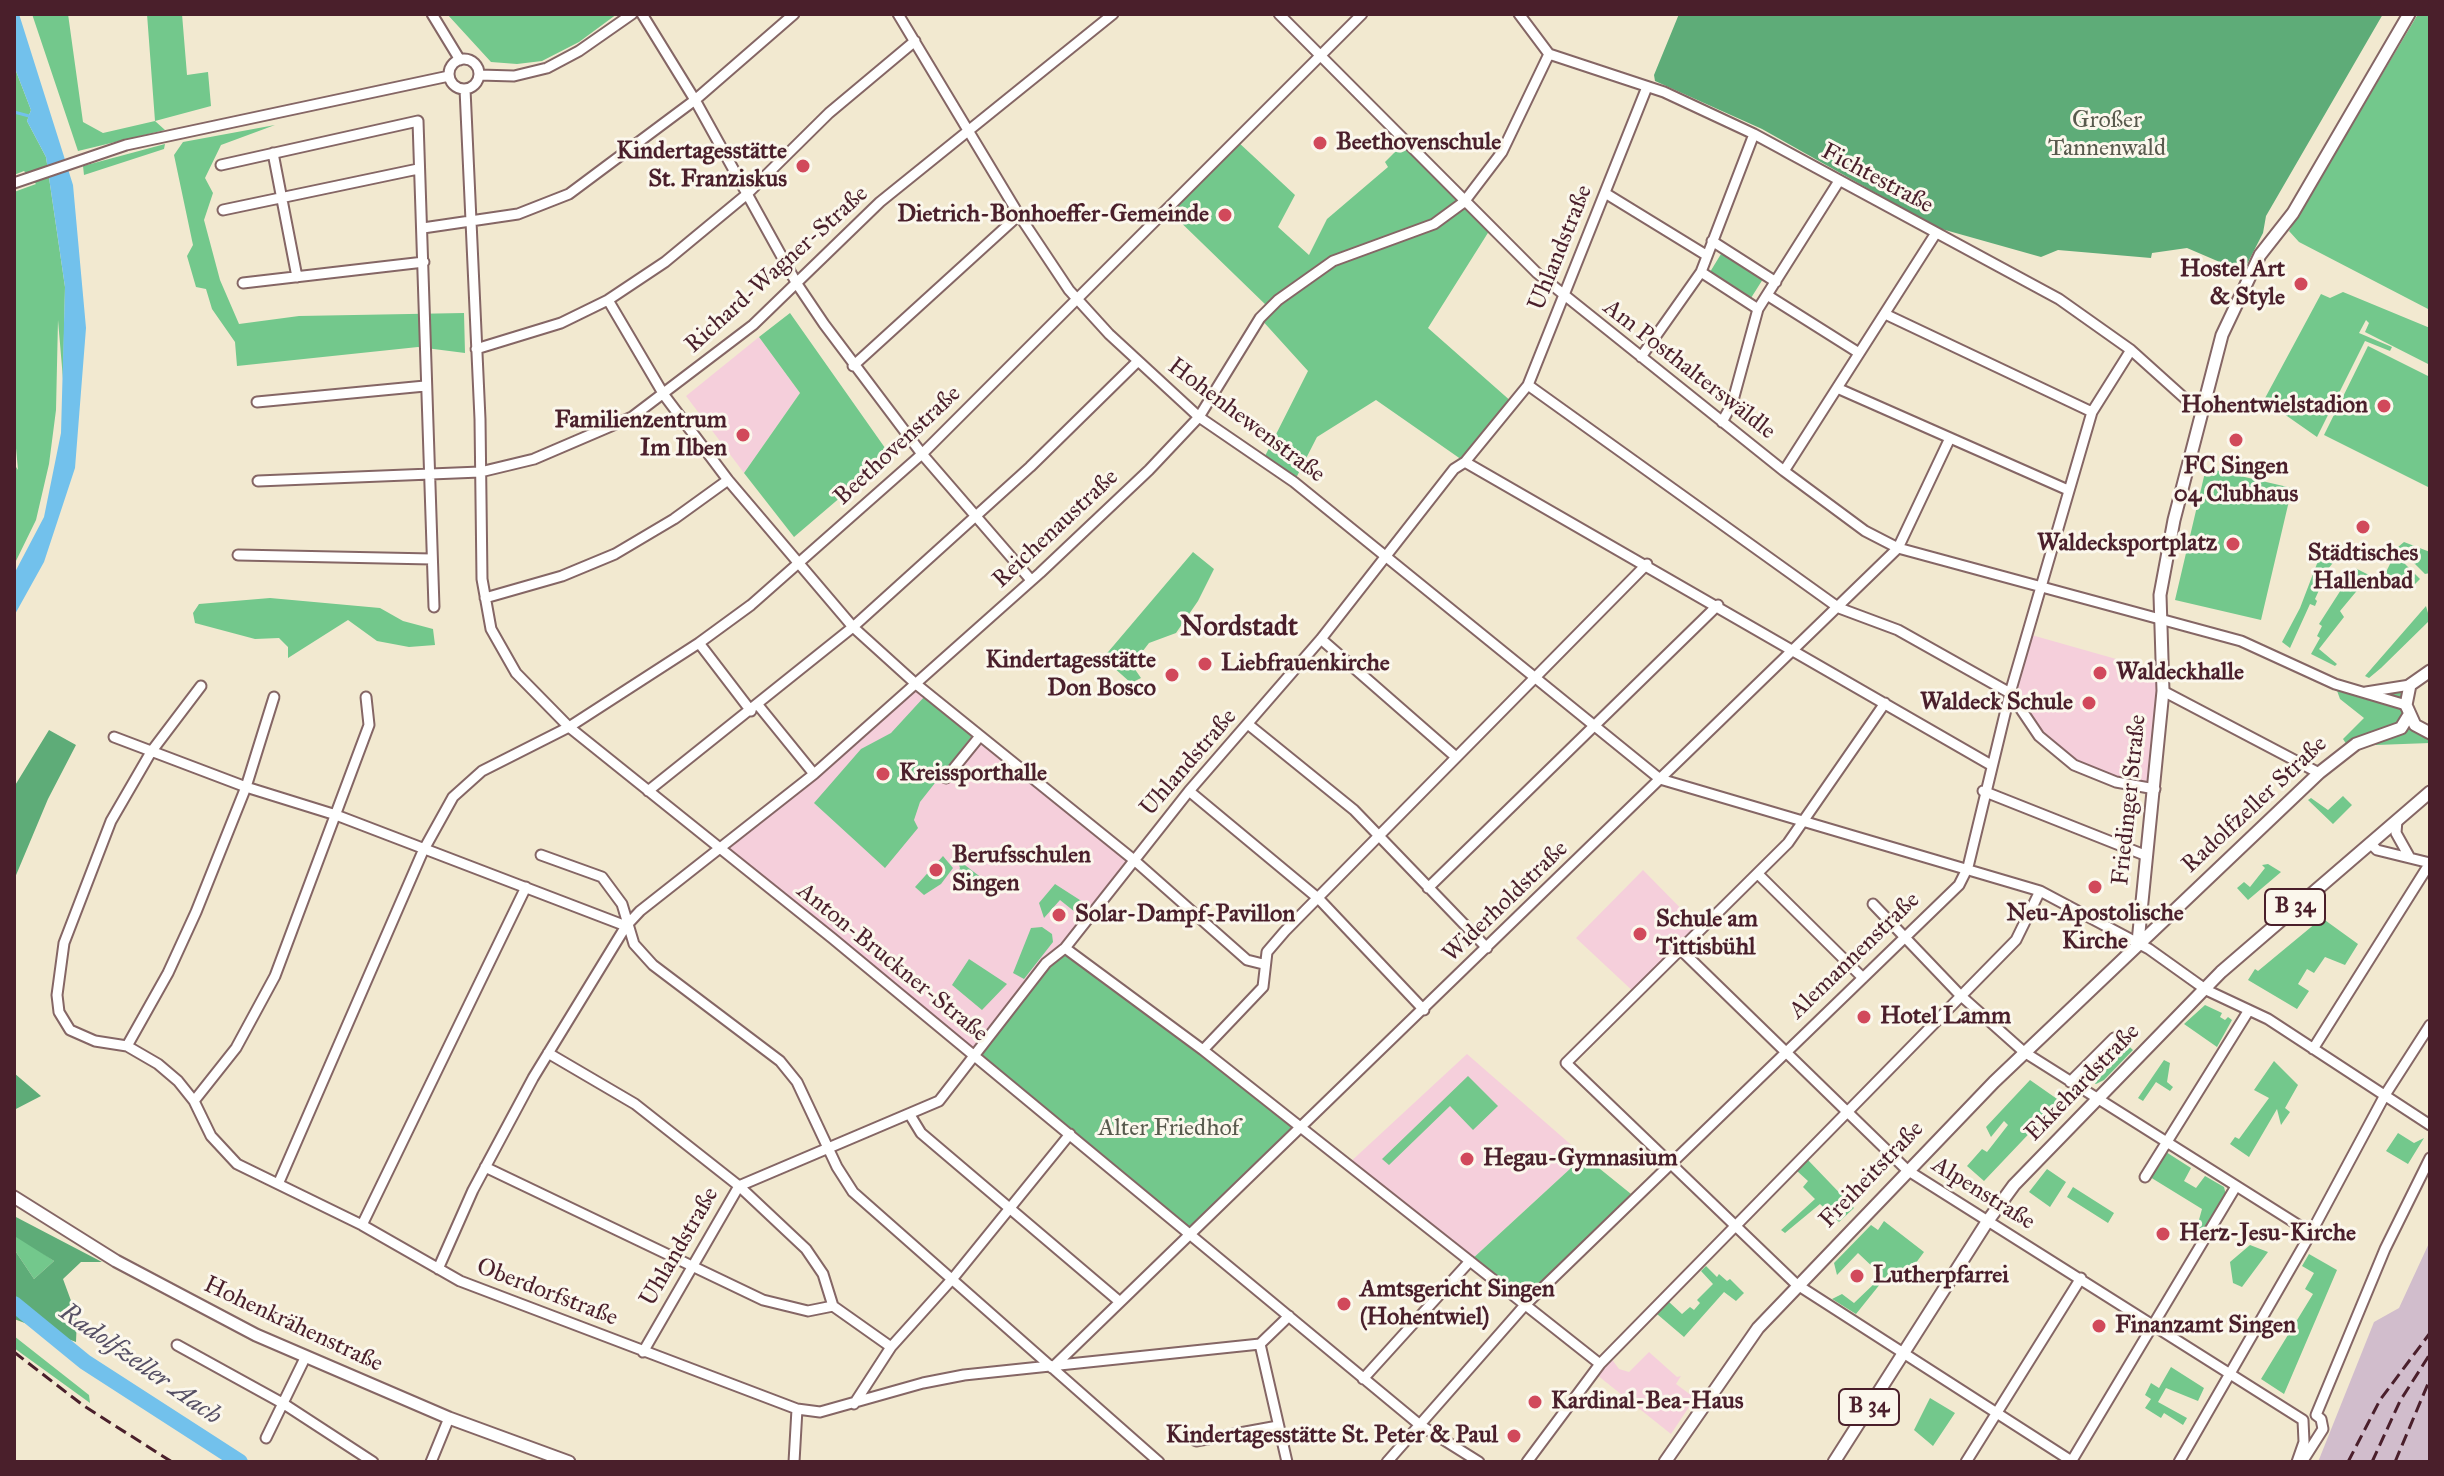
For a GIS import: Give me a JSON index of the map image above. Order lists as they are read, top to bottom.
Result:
{
  "streets": {
    "main road": [
      "Friedinger Straße",
      "Radolfzeller Straße",
      "B 34",
      "Ekkehardstraße",
      "Freiheitstraße",
      "Hohenkrähenstraße"
    ],
    "street": [
      "Fichtestraße",
      "Uhlandstraße",
      "Richard-Wagner-Straße",
      "Am Posthalterswäldle",
      "Hohenhewenstraße",
      "Beethovenstraße",
      "Reichenaustraße",
      "Widerholdstraße",
      "Alemannenstraße",
      "Anton-Bruckner-Straße",
      "Alpenstraße",
      "Oberdorfstraße"
    ]
  },
  "crossings": [
    ["Fichtestraße", "Uhlandstraße"],
    ["Fichtestraße", "Reichenaustraße"],
    ["Fichtestraße", "Friedinger Straße"],
    ["Fichtestraße", "Alemannenstraße"],
    ["Uhlandstraße", "Am Posthalterswäldle"],
    ["Uhlandstraße", "Hohenhewenstraße"],
    ["Uhlandstraße", "Anton-Bruckner-Straße"],
    ["Uhlandstraße", "Oberdorfstraße"],
    ["Richard-Wagner-Straße", "Hohenhewenstraße"],
    ["Richard-Wagner-Straße", "Anton-Bruckner-Straße"],
    ["Am Posthalterswäldle", "Beethovenstraße"],
    ["Am Posthalterswäldle", "Reichenaustraße"],
    ["Am Posthalterswäldle", "Friedinger Straße"],
    ["Am Posthalterswäldle", "Radolfzeller Straße"],
    ["Am Posthalterswäldle", "Widerholdstraße"],
    ["Am Posthalterswäldle", "Alemannenstraße"],
    ["Hohenhewenstraße", "Beethovenstraße"],
    ["Hohenhewenstraße", "Reichenaustraße"],
    ["Hohenhewenstraße", "Widerholdstraße"],
    ["Beethovenstraße", "Anton-Bruckner-Straße"],
    ["Beethovenstraße", "Oberdorfstraße"],
    ["Reichenaustraße", "Anton-Bruckner-Straße"],
    ["Reichenaustraße", "Oberdorfstraße"],
    ["Friedinger Straße", "Radolfzeller Straße"],
    ["Friedinger Straße", "Freiheitstraße"],
    ["Radolfzeller Straße", "Freiheitstraße"],
    ["Widerholdstraße", "Anton-Bruckner-Straße"],
    ["Widerholdstraße", "Oberdorfstraße"],
    ["Alemannenstraße", "Anton-Bruckner-Straße"],
    ["Alemannenstraße", "Alpenstraße"],
    ["Ekkehardstraße", "Alpenstraße"],
    ["Freiheitstraße", "Alpenstraße"]
  ],
  "districts": ["Nordstadt"],
  "water": ["Radolfzeller Aach"],
  "parks": ["Großer Tannenwald", "Alter Friedhof"],
  "places": [
    "Beethovenschule",
    "Kindertagesstätte St. Franziskus",
    "Dietrich-Bonhoeffer-Gemeinde",
    "Hostel Art & Style",
    "Hohentwielstadion",
    "Familienzentrum Im Ilben",
    "FC Singen 04 Clubhaus",
    "Städtisches Hallenbad",
    "Waldecksportplatz",
    "Liebfrauenkirche",
    "Waldeckhalle",
    "Kindertagesstätte Don Bosco",
    "Waldeck Schule",
    "Kreissporthalle",
    "Berufsschulen Singen",
    "Neu-Apostolische Kirche",
    "Solar-Dampf-Pavillon",
    "Schule am Tittisbühl",
    "Hotel Lamm",
    "Hegau-Gymnasium",
    "Herz-Jesu-Kirche",
    "Lutherpfarrei",
    "Amtsgericht Singen (Hohentwiel)",
    "Finanzamt Singen",
    "Kardinal-Bea-Haus",
    "Kindertagesstätte St. Peter & Paul"
  ]
}
